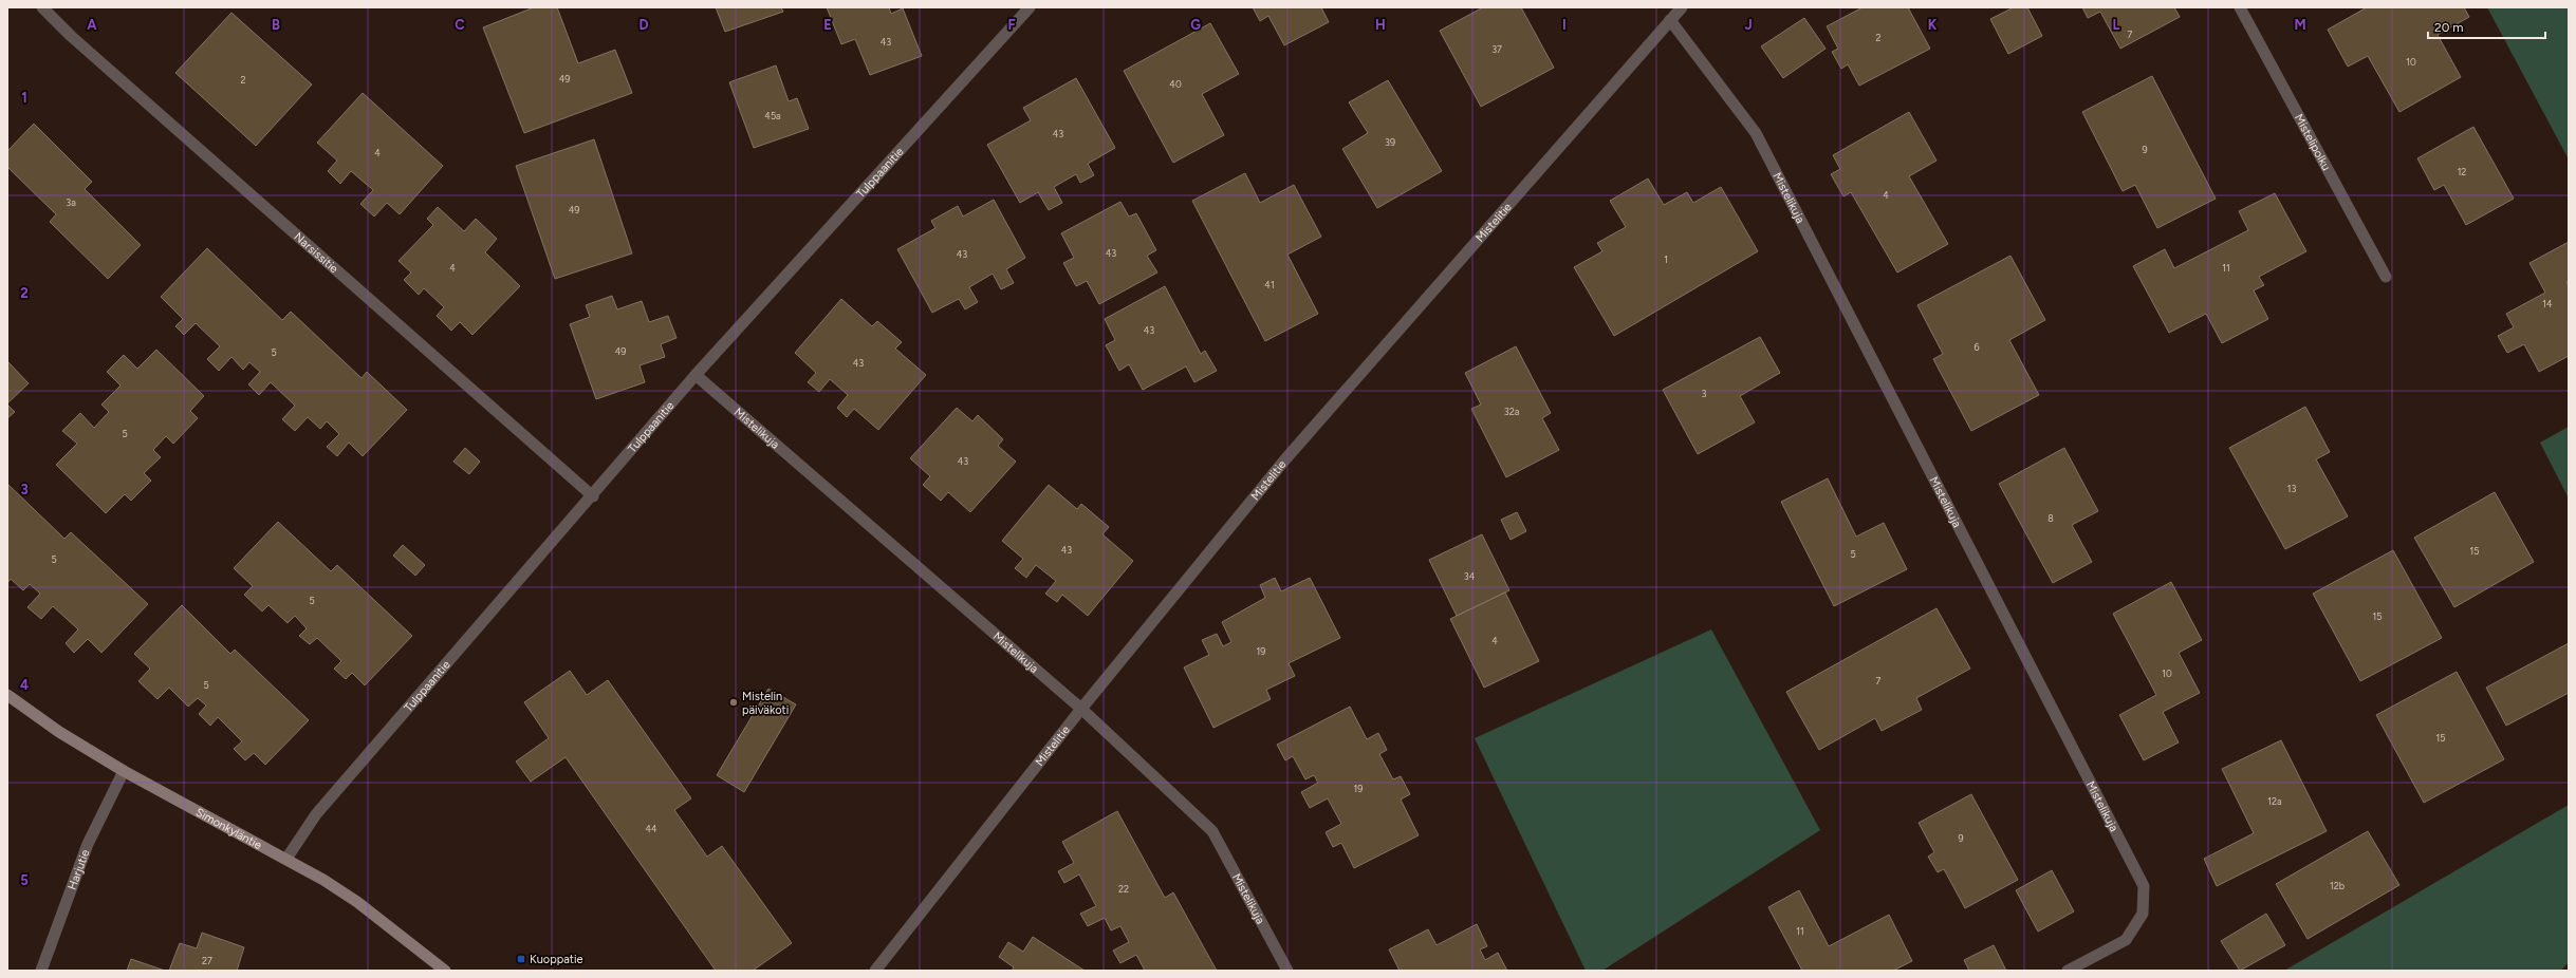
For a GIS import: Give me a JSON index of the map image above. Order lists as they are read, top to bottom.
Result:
{
  "streets": {
    "main road": ["Simonkyläntie"],
    "street": [
      "Mistelipolku",
      "Tulppaanitie",
      "Mistelikuja",
      "Mistelitie",
      "Narsissitie",
      "Harjutie"
    ]
  },
  "crossings": [
    ["Tulppaanitie", "Mistelikuja"],
    ["Tulppaanitie", "Narsissitie"],
    ["Tulppaanitie", "Simonkyläntie"],
    ["Mistelikuja", "Mistelitie"],
    ["Simonkyläntie", "Harjutie"]
  ],
  "places": {
    "other": ["Mistelin päiväkoti"],
    "transit": ["Kuoppatie"]
  },
  "house_numbers": [
    "7",
    "2",
    "43",
    "37",
    "10",
    "49",
    "2",
    "40",
    "45a",
    "43",
    "39",
    "9",
    "4",
    "12",
    "4",
    "3a",
    "49",
    "43",
    "43",
    "1",
    "4",
    "11",
    "41",
    "14",
    "43",
    "6",
    "49",
    "5",
    "43",
    "3",
    "32a",
    "5",
    "43",
    "13",
    "8",
    "43",
    "15",
    "5",
    "5",
    "34",
    "5",
    "15",
    "4",
    "19",
    "10",
    "7",
    "5",
    "15",
    "19",
    "12a",
    "44",
    "9",
    "12b",
    "22",
    "11",
    "27"
  ],
  "scale_bar": "20 m",
  "grid": {
    "columns": [
      "A",
      "B",
      "C",
      "D",
      "E",
      "F",
      "G",
      "H",
      "I",
      "J",
      "K",
      "L",
      "M"
    ],
    "rows": [
      "1",
      "2",
      "3",
      "4",
      "5"
    ]
  }
}
